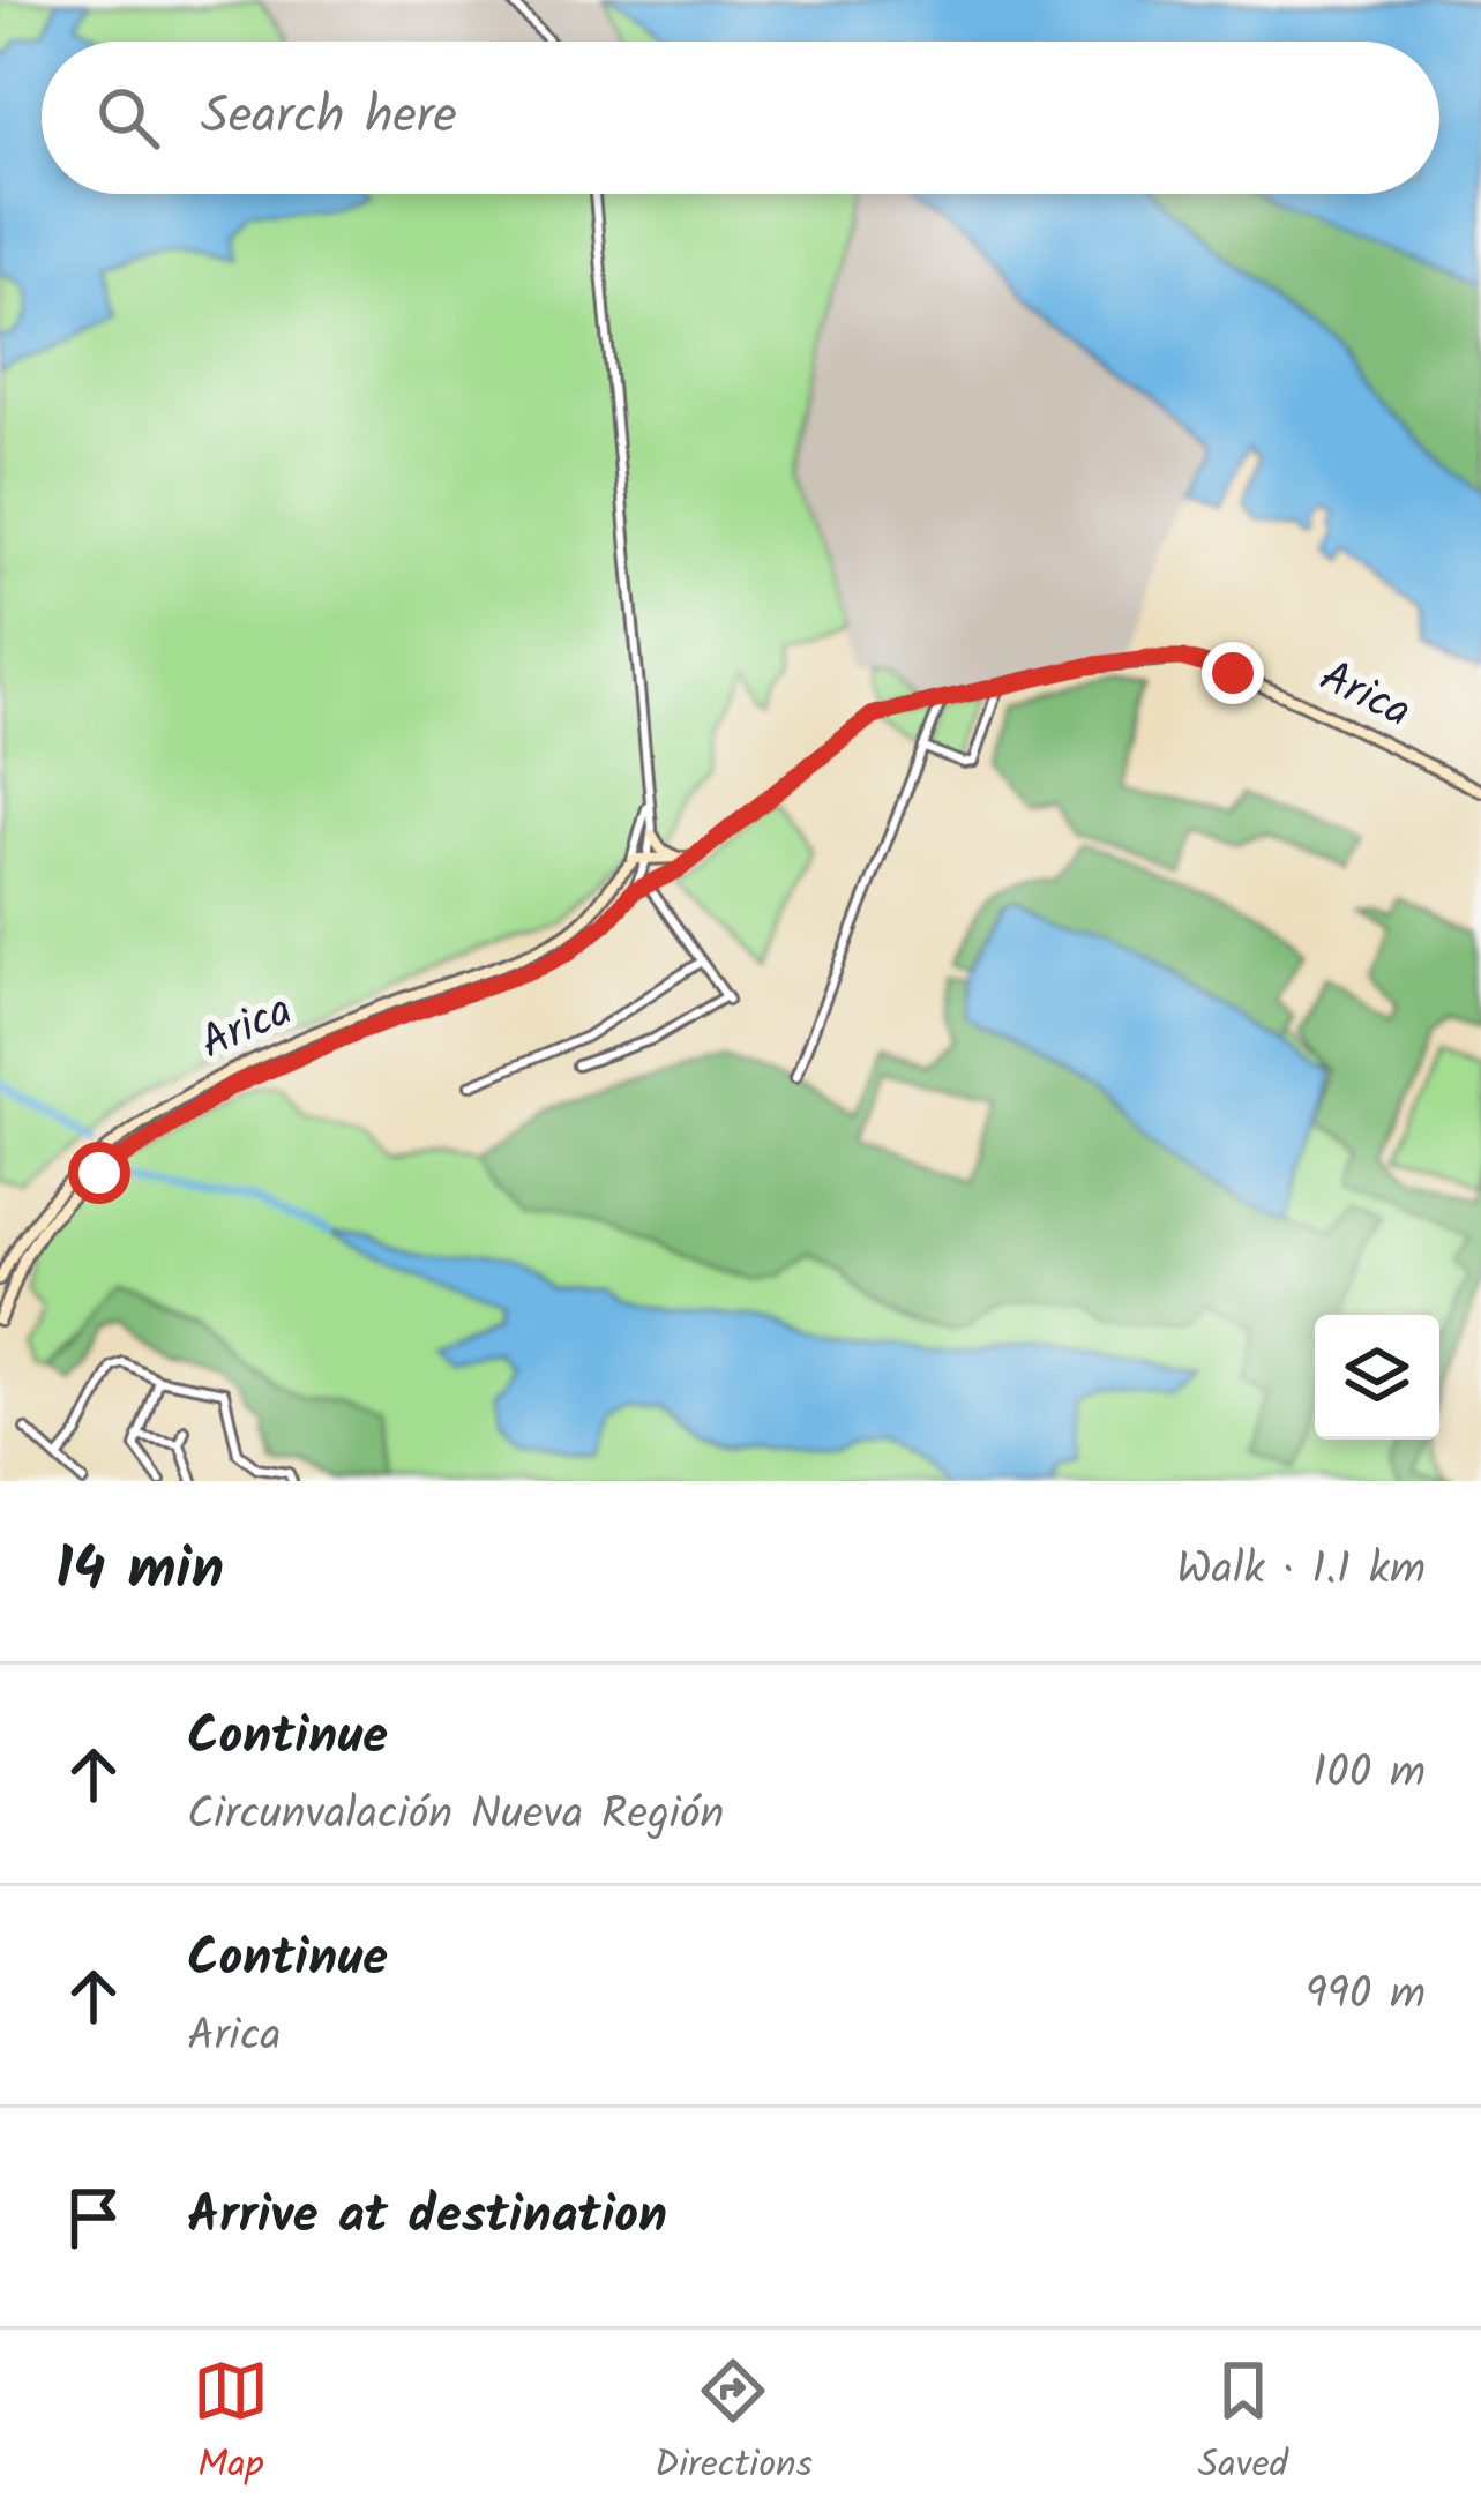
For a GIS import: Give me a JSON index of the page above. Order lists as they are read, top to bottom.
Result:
{
  "streets": {
    "main road": ["Arica"]
  },
  "page": {
    "search": "Search here",
    "heading": ["14 min", "Walk · 1.1 km"],
    "list": [
      ["Continue", "Circunvalación Nueva Región", "100 m"],
      ["Continue", "Arica", "990 m"],
      "Arrive at destination"
    ],
    "nav": ["Map", "Directions", "Saved"]
  }
}
